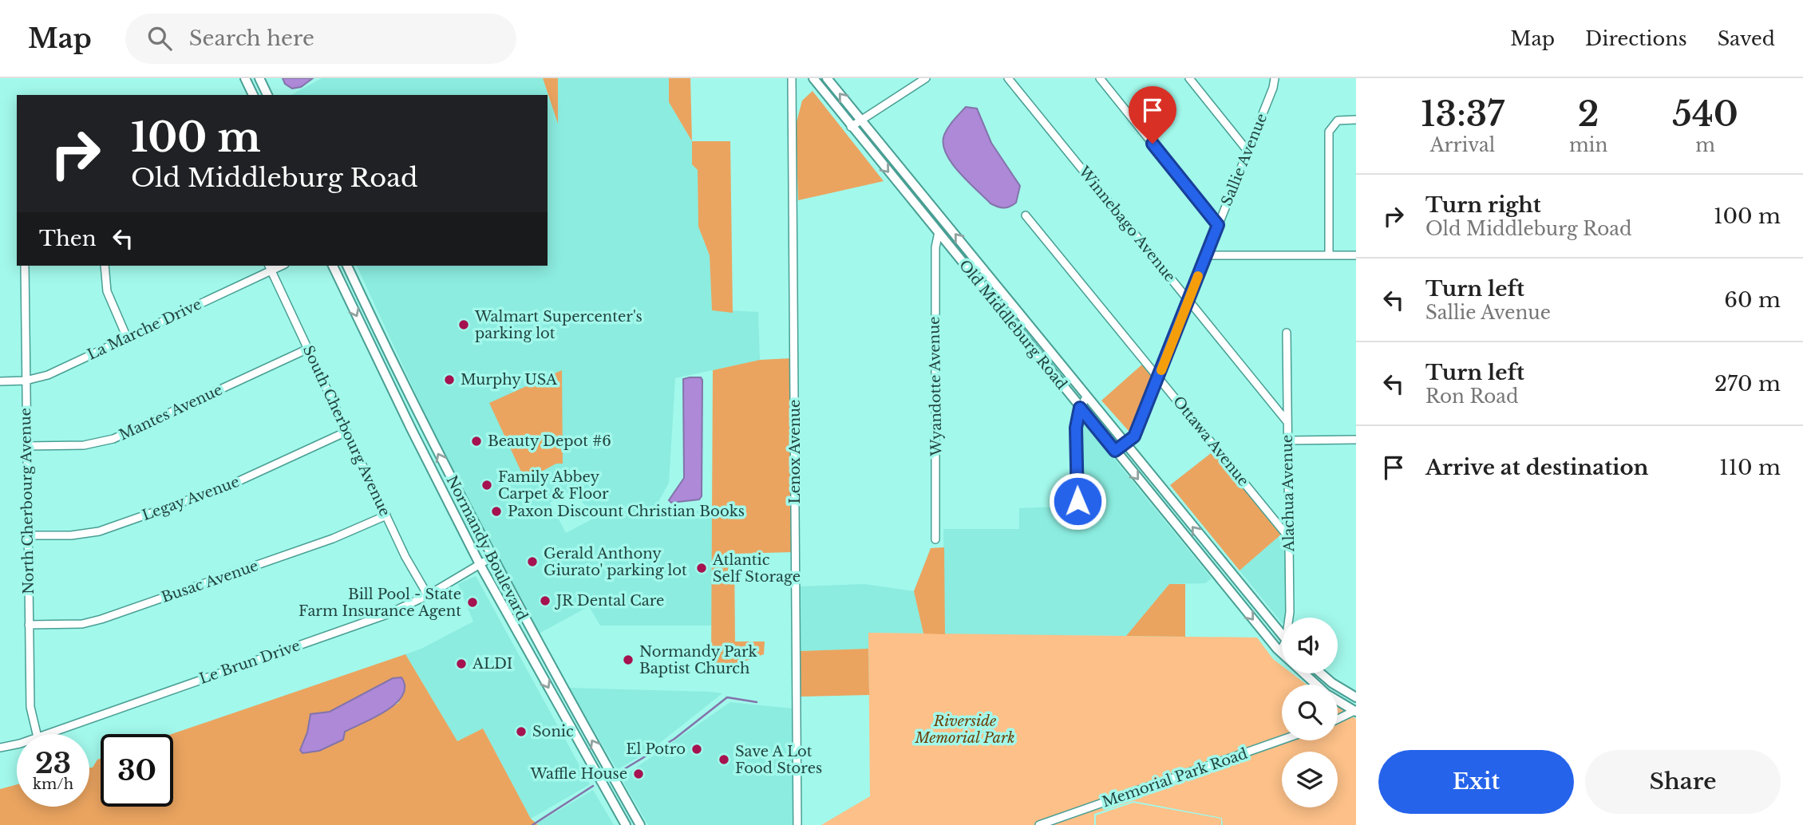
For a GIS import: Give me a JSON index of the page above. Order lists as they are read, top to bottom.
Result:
{
  "streets": {
    "main road": ["Old Middleburg Road", "Normandy Boulevard"],
    "street": [
      "Sallie Avenue",
      "Winnebago Avenue",
      "La Marche Drive",
      "Wyandotte Avenue",
      "Mantes Avenue",
      "South Cherbourg Avenue",
      "Ottawa Avenue",
      "Lenox Avenue",
      "Alachua Avenue",
      "Legay Avenue",
      "North Cherbourg Avenue",
      "Busac Avenue",
      "Le Brun Drive",
      "Memorial Park Road"
    ]
  },
  "crossings": [
    ["Sallie Avenue", "Winnebago Avenue"],
    ["Sallie Avenue", "Old Middleburg Road"],
    ["Sallie Avenue", "Ottawa Avenue"],
    ["Winnebago Avenue", "Alachua Avenue"],
    ["Old Middleburg Road", "Wyandotte Avenue"],
    ["La Marche Drive", "South Cherbourg Avenue"],
    ["La Marche Drive", "North Cherbourg Avenue"],
    ["Mantes Avenue", "South Cherbourg Avenue"],
    ["Mantes Avenue", "North Cherbourg Avenue"],
    ["South Cherbourg Avenue", "Legay Avenue"],
    ["South Cherbourg Avenue", "Busac Avenue"],
    ["South Cherbourg Avenue", "Le Brun Drive"],
    ["Ottawa Avenue", "Alachua Avenue"],
    ["Legay Avenue", "North Cherbourg Avenue"],
    ["North Cherbourg Avenue", "Busac Avenue"],
    ["Normandy Boulevard", "Le Brun Drive"]
  ],
  "parks": ["Riverside Memorial Park"],
  "places": [
    "Walmart Supercenter's parking lot",
    "Murphy USA",
    "Beauty Depot #6",
    "Family Abbey Carpet & Floor",
    "Paxon Discount Christian Books",
    "Gerald Anthony Giurato' parking lot",
    "Atlantic Self Storage",
    "JR Dental Care",
    "Bill Pool - State Farm Insurance Agent",
    "Normandy Park Baptist Church",
    "ALDI",
    "Sonic",
    "El Potro",
    "Save A Lot Food Stores",
    "Waffle House"
  ],
  "page": {
    "header": "Map",
    "search": "Search here",
    "nav": ["Map", "Directions", "Saved"],
    "eta": [
      "13:37",
      "Arrival",
      "2",
      "min",
      "540",
      "m"
    ],
    "turn": ["100 m", "Old Middleburg Road"],
    "list": [
      {
        "name": "Turn right",
        "note": "Old Middleburg Road",
        "value": "100 m"
      },
      {
        "name": "Turn left",
        "note": "Sallie Avenue",
        "value": "60 m"
      },
      {
        "name": "Turn left",
        "note": "Ron Road",
        "value": "270 m"
      },
      {
        "name": "Arrive at destination",
        "value": "110 m"
      }
    ],
    "then": "Then",
    "speed": "23 km/h",
    "limit": "30",
    "buttons": ["Exit", "Share"]
  }
}
